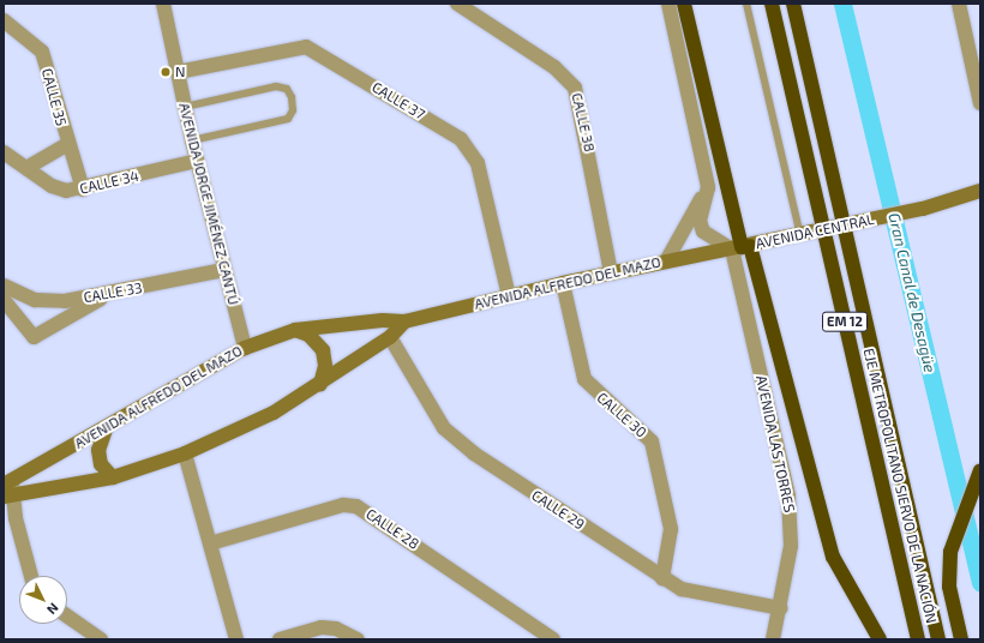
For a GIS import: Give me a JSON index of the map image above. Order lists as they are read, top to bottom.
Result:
{
  "streets": {
    "highway": ["EM 12", "EJE METROPOLITANO SIERVO DE LA NACIÓN"],
    "street": [
      "CALLE 35",
      "CALLE 37",
      "CALLE 38",
      "CALLE 34",
      "AVENIDA JORGE JIMÉNEZ CANTÚ",
      "AVENIDA CENTRAL",
      "AVENIDA ALFREDO DEL MAZO",
      "CALLE 33",
      "CALLE 30",
      "AVENIDA LAS TORRES",
      "CALLE 29",
      "CALLE 28"
    ]
  },
  "crossings": [
    ["CALLE 35", "CALLE 34"],
    ["CALLE 37", "AVENIDA JORGE JIMÉNEZ CANTÚ"],
    ["CALLE 37", "AVENIDA ALFREDO DEL MAZO"],
    ["CALLE 38", "AVENIDA ALFREDO DEL MAZO"],
    ["CALLE 34", "AVENIDA JORGE JIMÉNEZ CANTÚ"],
    ["AVENIDA JORGE JIMÉNEZ CANTÚ", "AVENIDA ALFREDO DEL MAZO"],
    ["AVENIDA JORGE JIMÉNEZ CANTÚ", "CALLE 33"],
    ["AVENIDA CENTRAL", "AVENIDA ALFREDO DEL MAZO"],
    ["AVENIDA CENTRAL", "AVENIDA LAS TORRES"],
    ["AVENIDA ALFREDO DEL MAZO", "CALLE 30"],
    ["AVENIDA ALFREDO DEL MAZO", "AVENIDA LAS TORRES"],
    ["CALLE 30", "CALLE 29"],
    ["AVENIDA LAS TORRES", "CALLE 29"]
  ],
  "water": ["Gran Canal de Desagüe"],
  "places": ["N"],
  "north": "bottom right"
}
